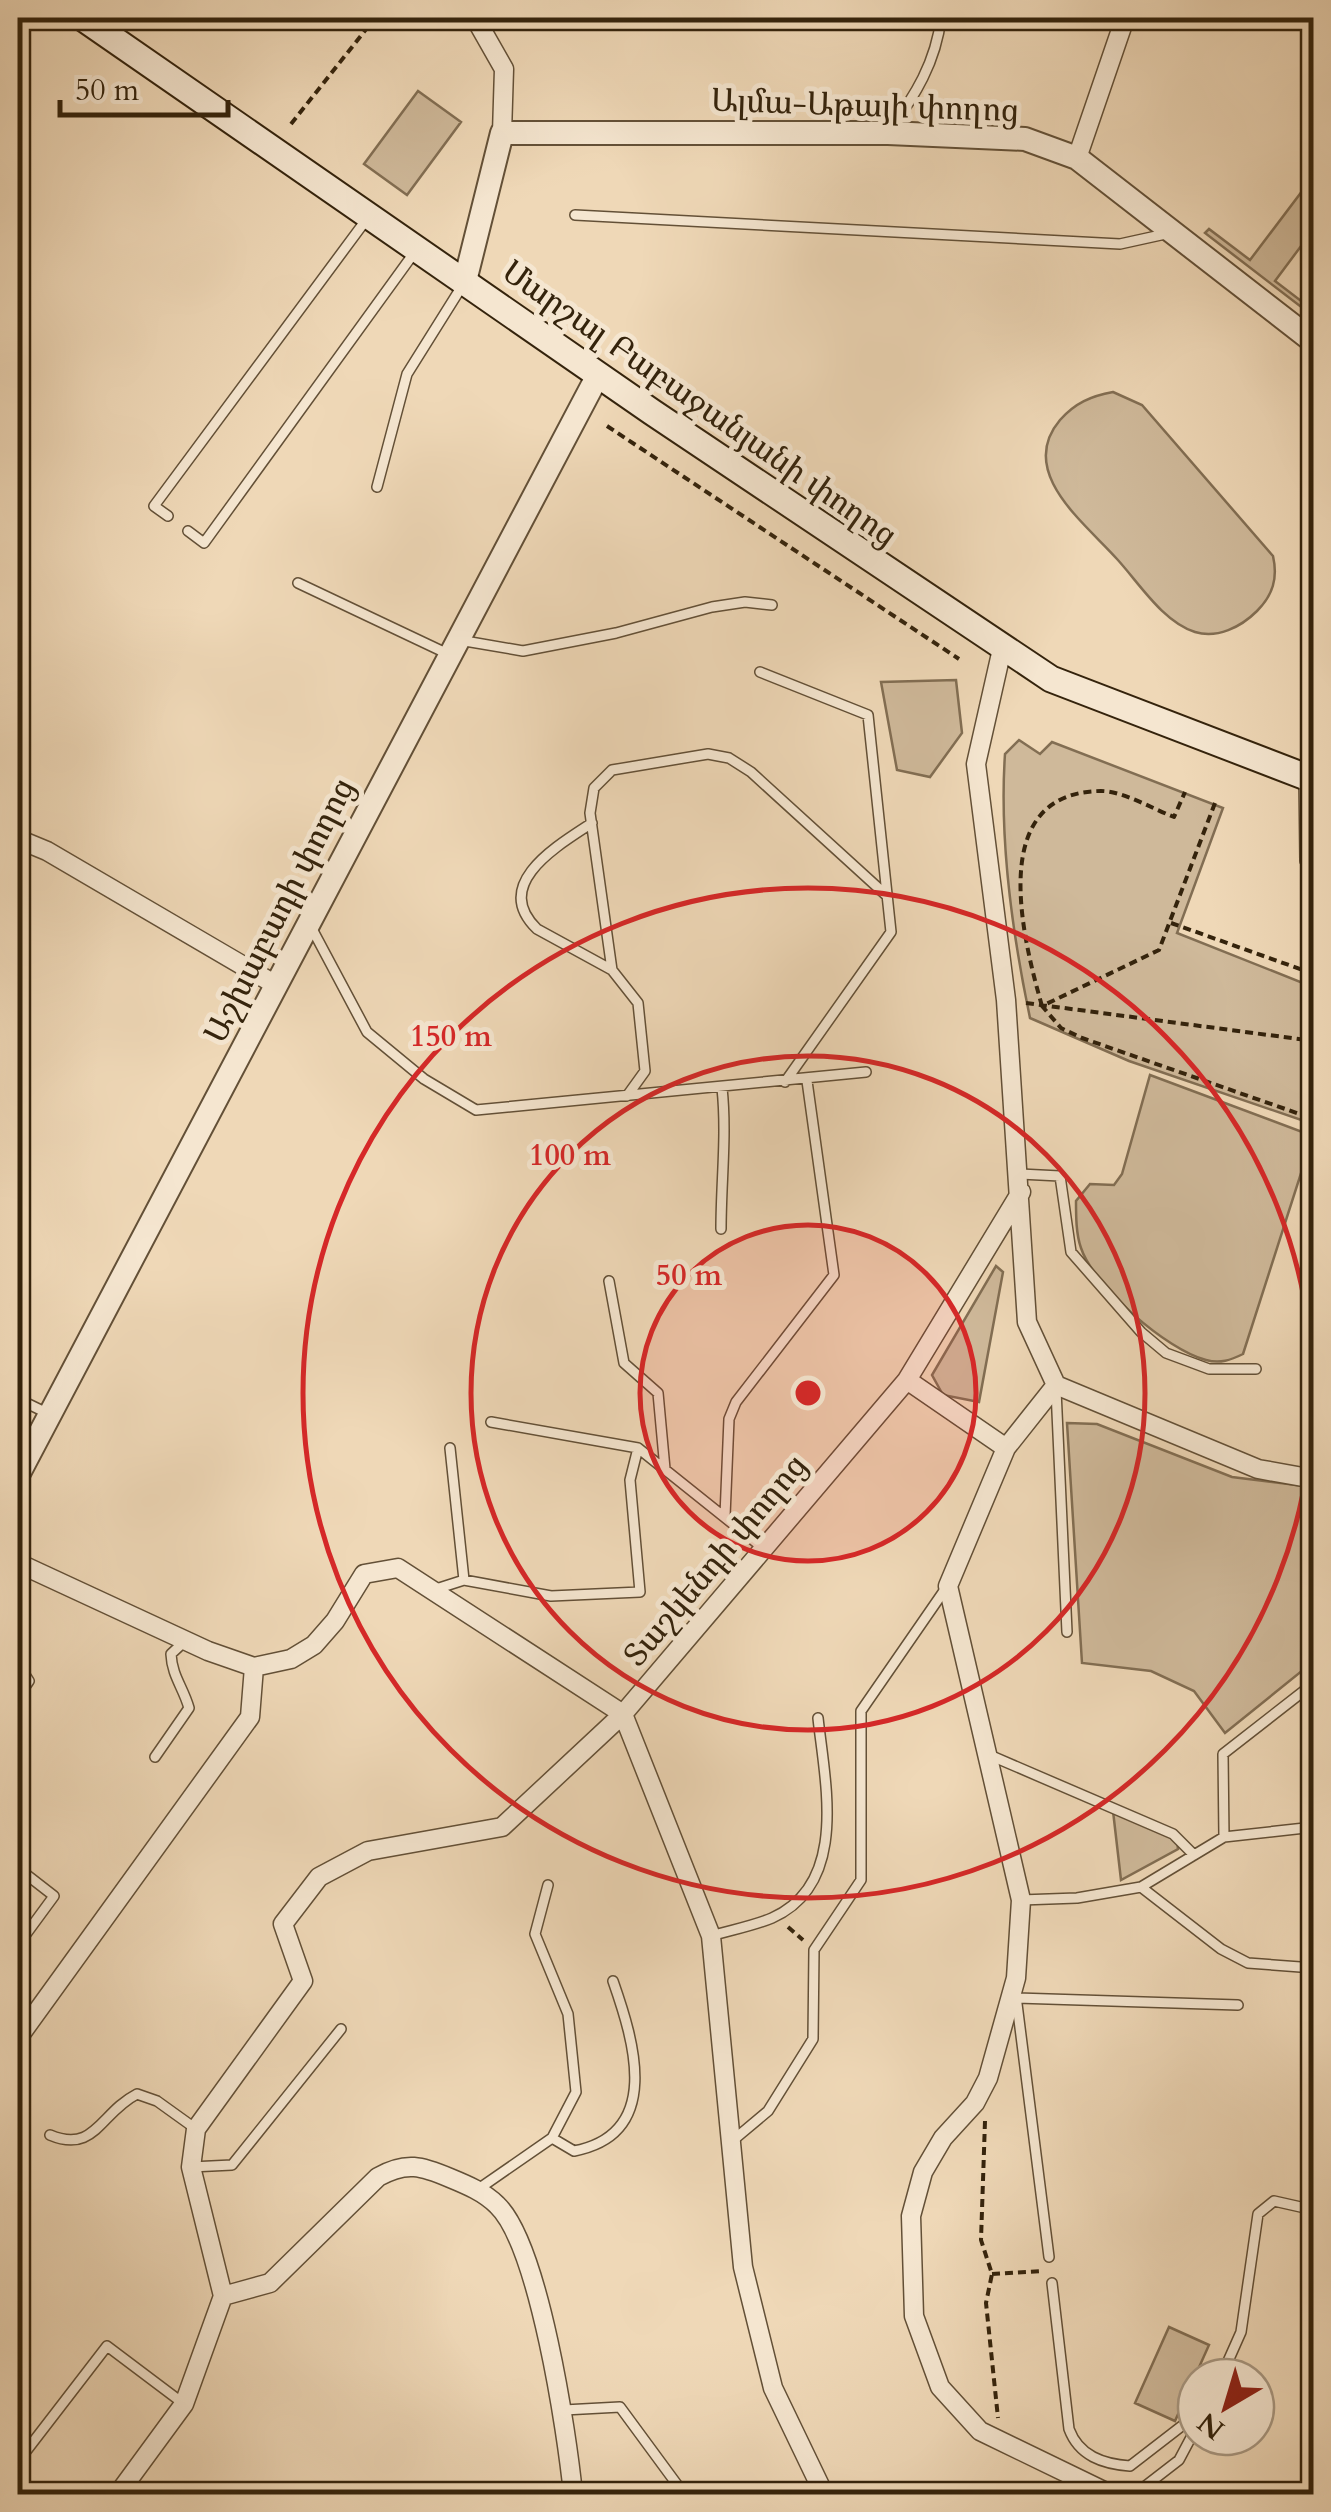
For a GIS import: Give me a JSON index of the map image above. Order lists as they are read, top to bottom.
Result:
{
  "streets": {
    "main road": ["Մարշալ Բաբաջանյանի փողոց"],
    "street": ["Ալմա-Աթայի փողոց", "Աշխաբադի փողոց", "Տաշկենդի փողոց"]
  },
  "crossings": [
    ["Մարշալ Բաբաջանյանի փողոց", "Աշխաբադի փողոց"]
  ],
  "scale_bar": "50 m",
  "north": "bottom left",
  "rings": ["150 m", "100 m", "50 m"]
}
